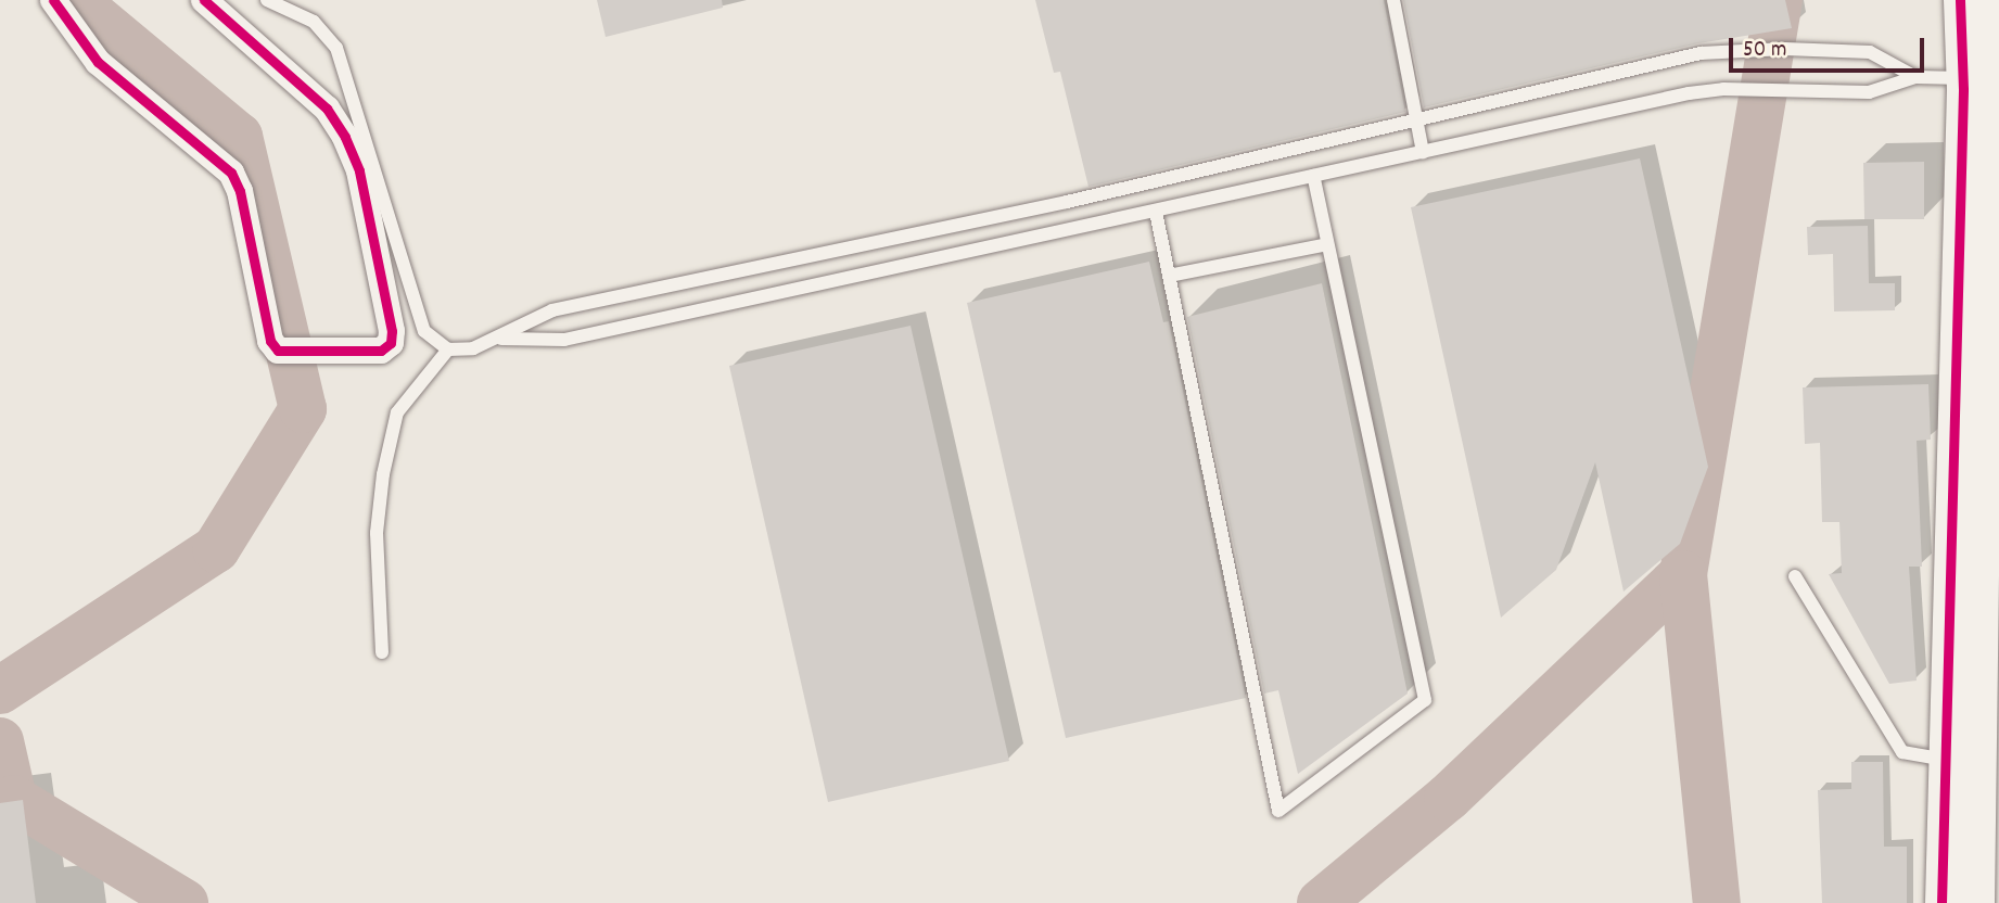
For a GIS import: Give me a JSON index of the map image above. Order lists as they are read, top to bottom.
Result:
{
  "scale_bar": "50 m"
}
